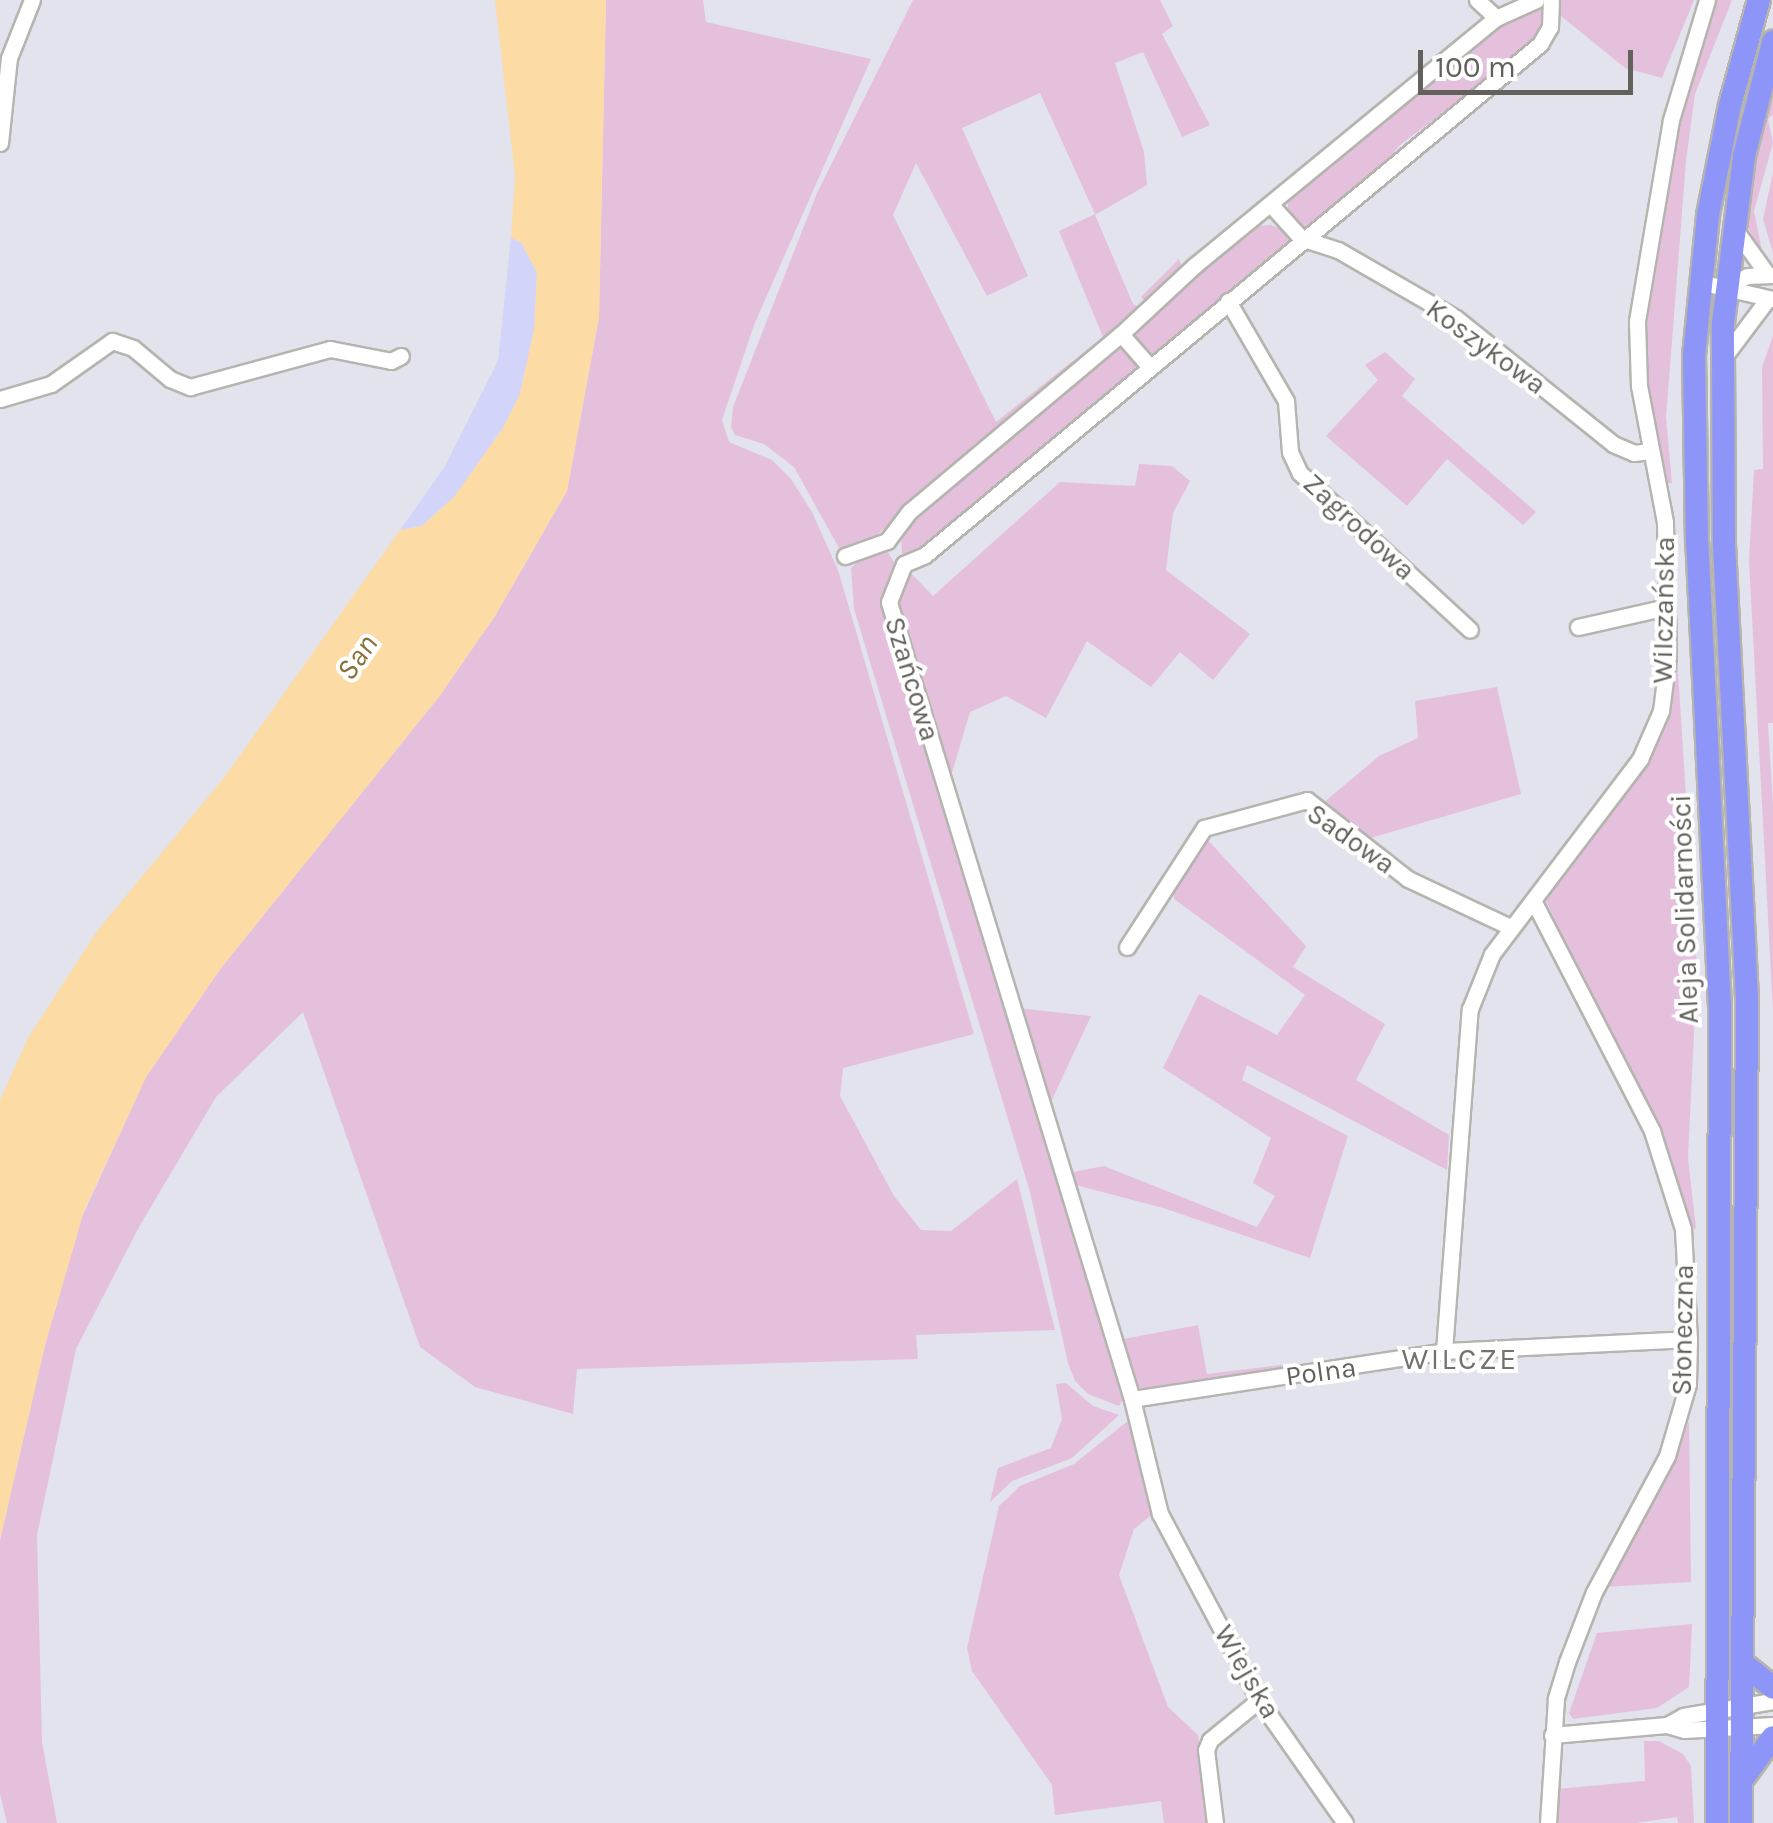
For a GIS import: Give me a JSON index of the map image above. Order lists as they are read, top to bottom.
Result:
{
  "streets": {
    "highway": ["Aleja Solidarności"],
    "street": [
      "Koszykowa",
      "Zagrodowa",
      "WiIczańska",
      "Szańcowa",
      "Sadowa",
      "Słoneczna",
      "Polna",
      "Wiejska"
    ]
  },
  "crossings": [
    ["Koszykowa", "WiIczańska"],
    ["WiIczańska", "Sadowa"],
    ["WiIczańska", "Słoneczna"],
    ["WiIczańska", "Polna"],
    ["Szańcowa", "Polna"],
    ["Szańcowa", "Wiejska"],
    ["Słoneczna", "Polna"]
  ],
  "districts": ["WILCZE"],
  "water": ["San"],
  "scale_bar": "100 m"
}
